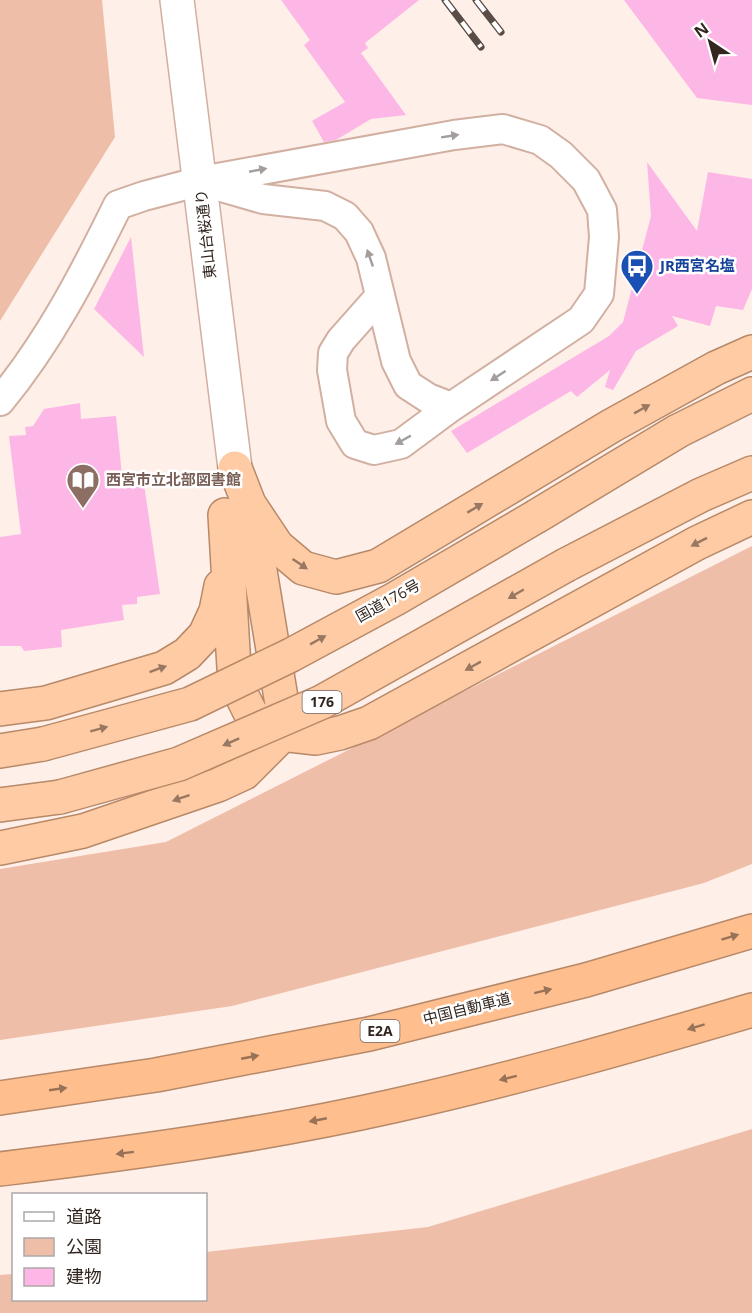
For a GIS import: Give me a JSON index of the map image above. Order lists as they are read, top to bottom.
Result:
{
  "streets": {
    "highway": [
      "国道176号",
      "176",
      "中国自動車道",
      "E2A"
    ],
    "street": ["東山台桜通り"]
  },
  "places": {
    "bus stop": ["JR西宮名塩"],
    "library": ["西宮市立北部図書館"]
  },
  "legend": ["道路", "公園", "建物"],
  "north": "top left"
}
